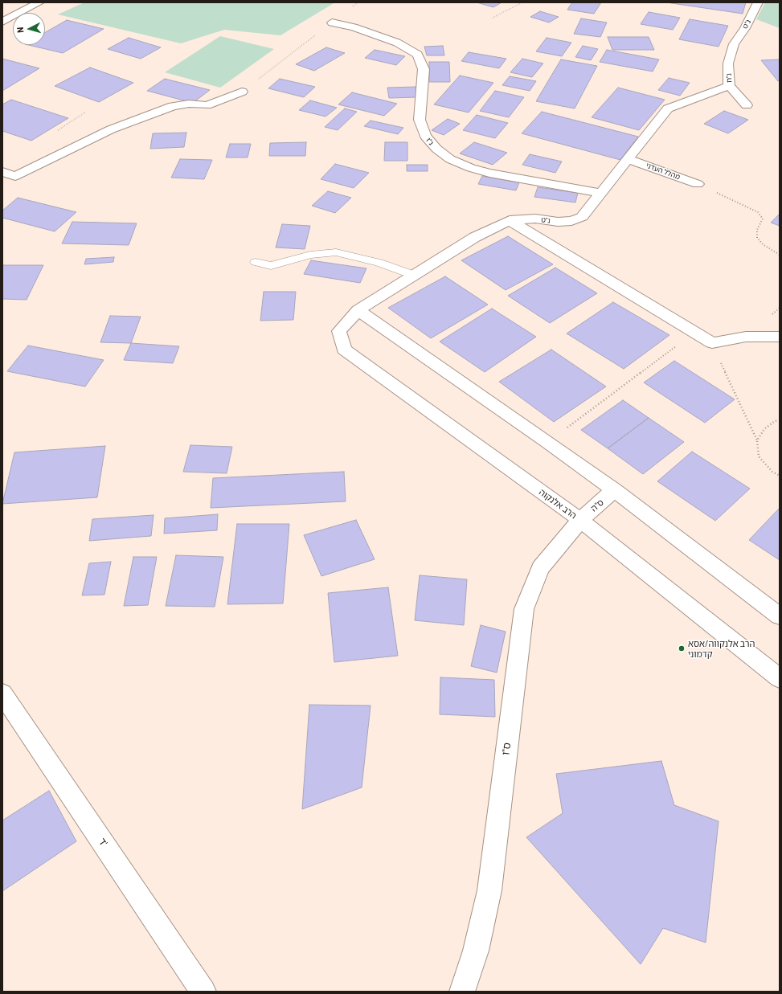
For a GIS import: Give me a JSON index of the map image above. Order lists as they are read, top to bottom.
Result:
{
  "streets": {
    "street": [
      "נ\"ט",
      "נ\"ח",
      "נ\"ז",
      "מהלל העדני",
      "הרב אלנקוה",
      "ס\"ה",
      "ס\"ו",
      "ד'"
    ]
  },
  "crossings": [
    ["נ\"ט", "נ\"ח"],
    ["נ\"ט", "נ\"ז"],
    ["נ\"ט", "מהלל העדני"],
    ["נ\"ט", "הרב אלנקוה"],
    ["הרב אלנקוה", "ס\"ה"],
    ["הרב אלנקוה", "ס\"ו"],
    ["ס\"ה", "ס\"ו"]
  ],
  "places": ["הרב אלנקווה/אסא קדמוני"],
  "north": "left"
}
